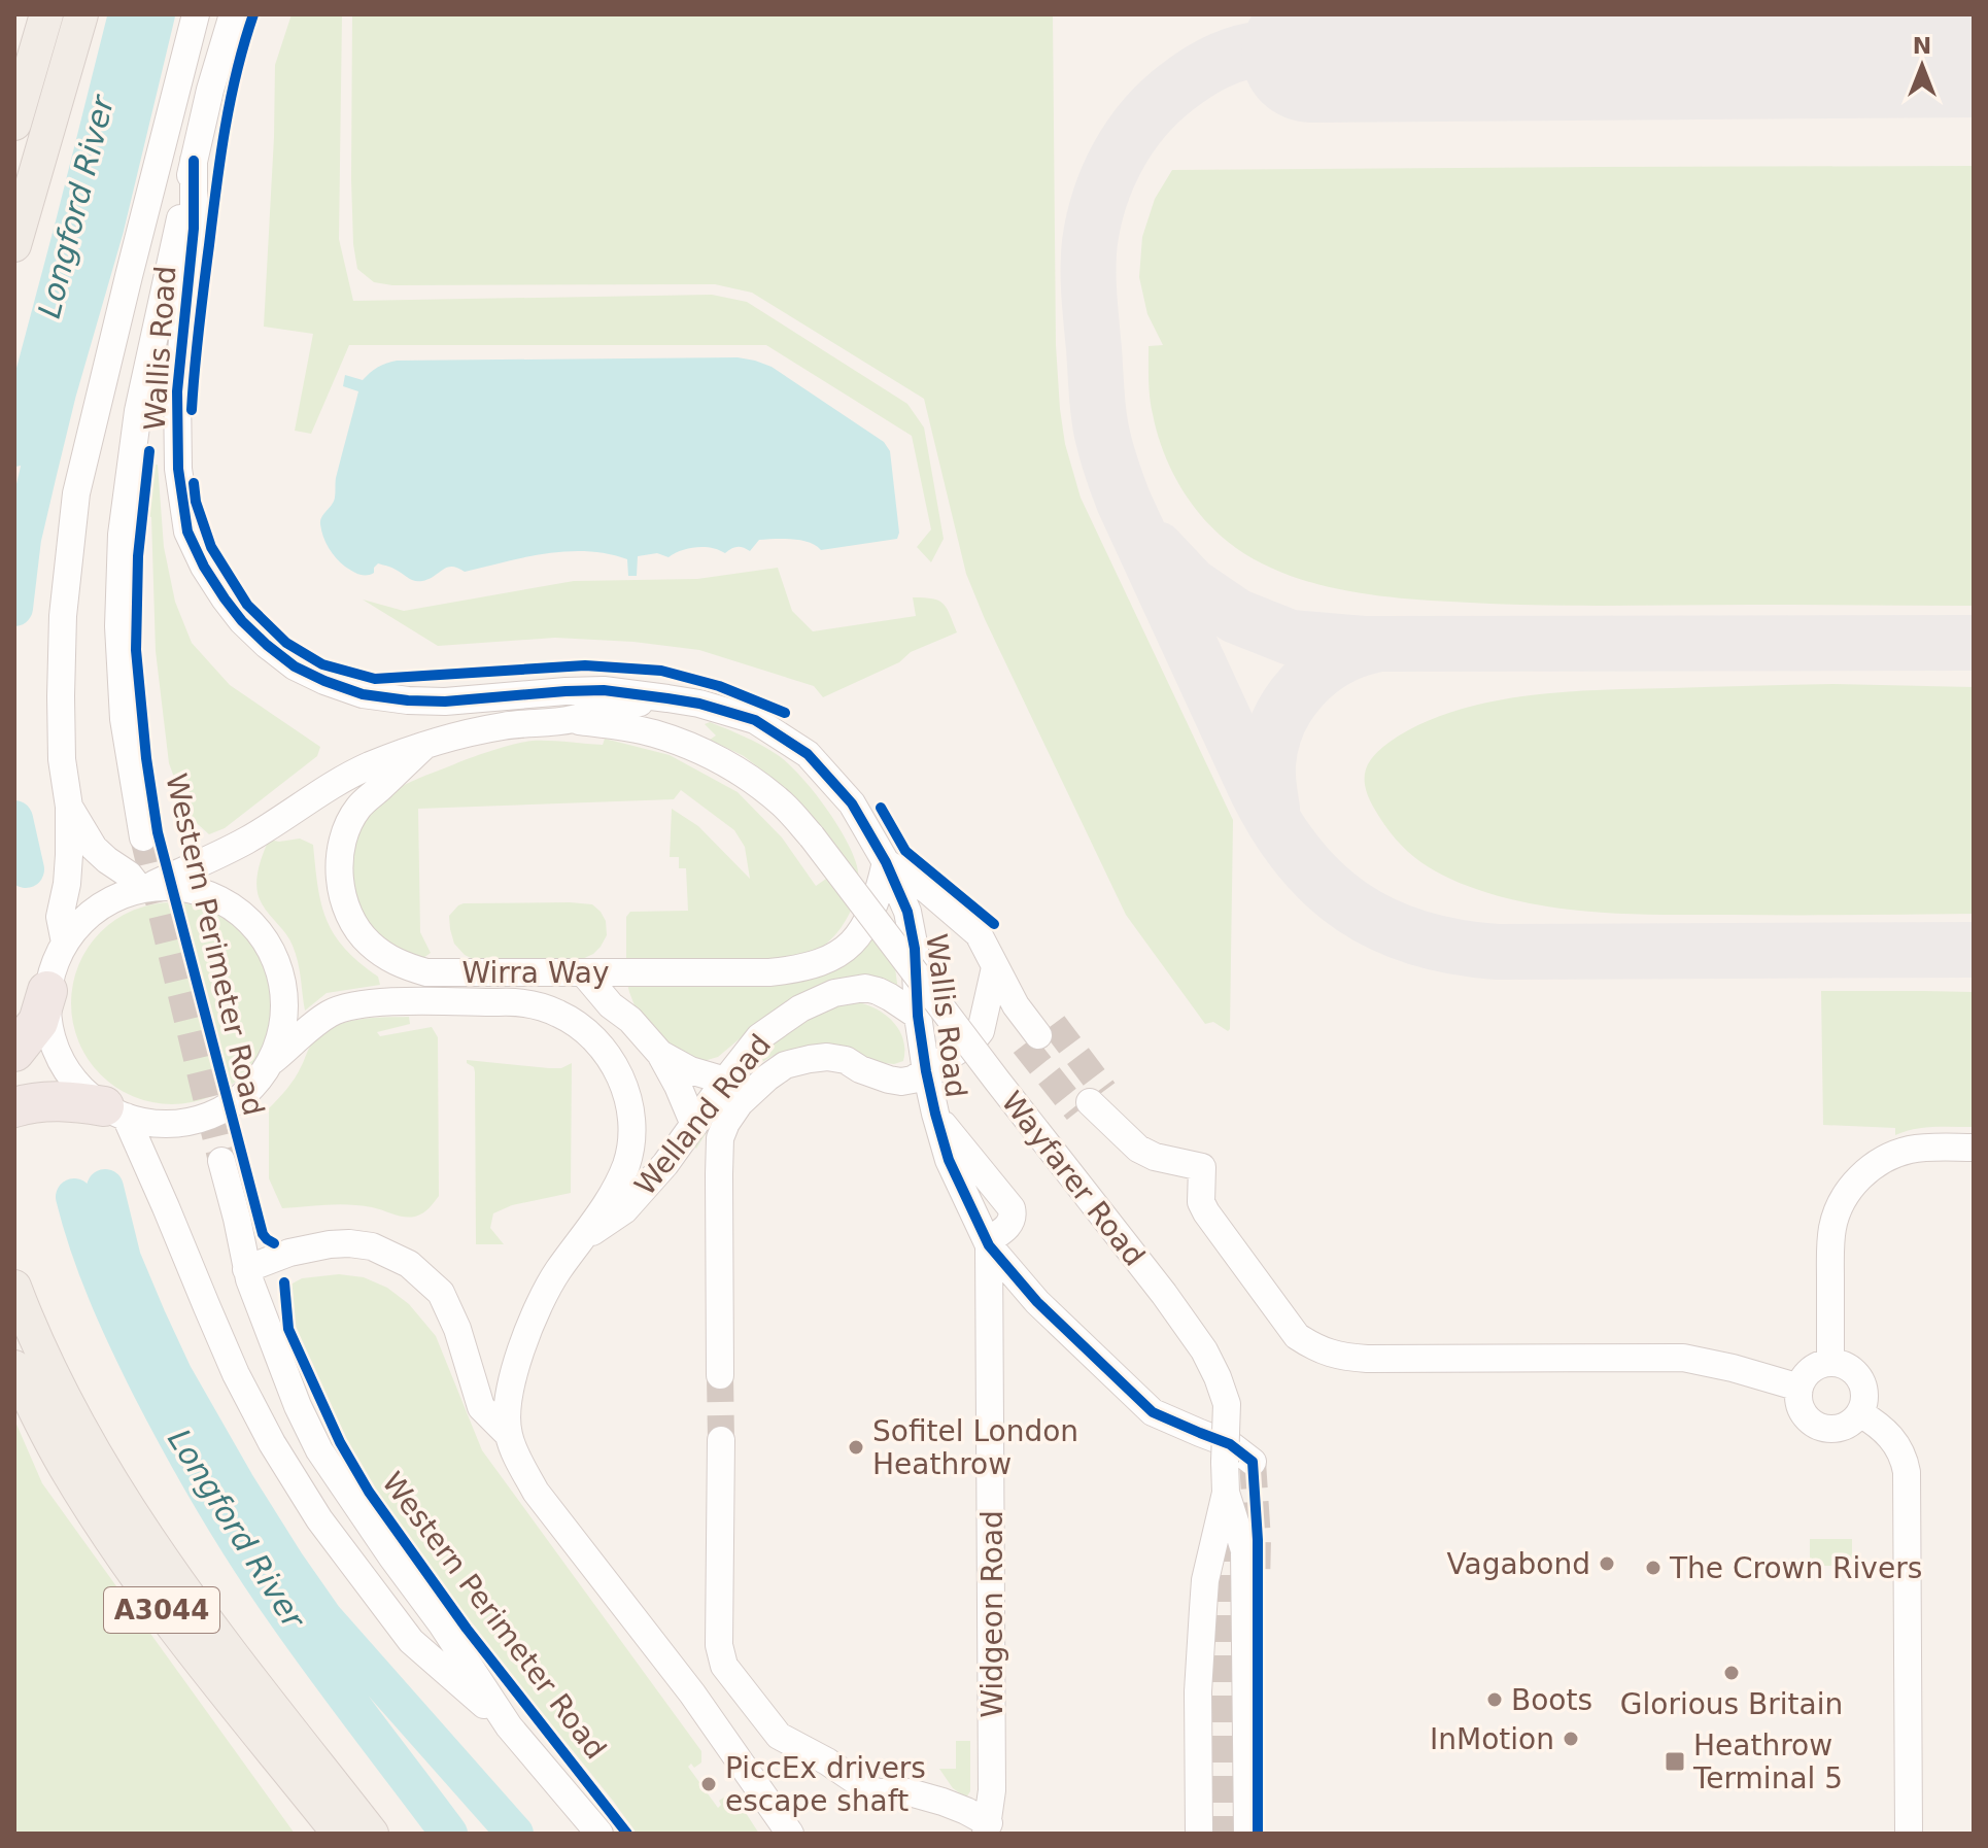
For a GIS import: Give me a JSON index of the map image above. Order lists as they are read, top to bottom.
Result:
{
  "streets": {
    "main road": ["A3044"],
    "street": [
      "Wallis Road",
      "Western Perimeter Road",
      "Wirra Way",
      "Welland Road",
      "Wayfarer Road",
      "Widgeon Road"
    ]
  },
  "crossings": [
    ["Wallis Road", "Western Perimeter Road"],
    ["Wallis Road", "Wirra Way"],
    ["Wallis Road", "Welland Road"],
    ["Wallis Road", "Wayfarer Road"],
    ["Wallis Road", "Widgeon Road"],
    ["Western Perimeter Road", "Wayfarer Road"],
    ["Wirra Way", "Wayfarer Road"]
  ],
  "water": ["Longford River"],
  "places": {
    "other": [
      "Sofitel London Heathrow",
      "Vagabond",
      "The Crown Rivers",
      "Glorious Britain",
      "Boots",
      "InMotion",
      "PiccEx drivers escape shaft"
    ],
    "transit": ["Heathrow Terminal 5"]
  },
  "north": "top"
}
